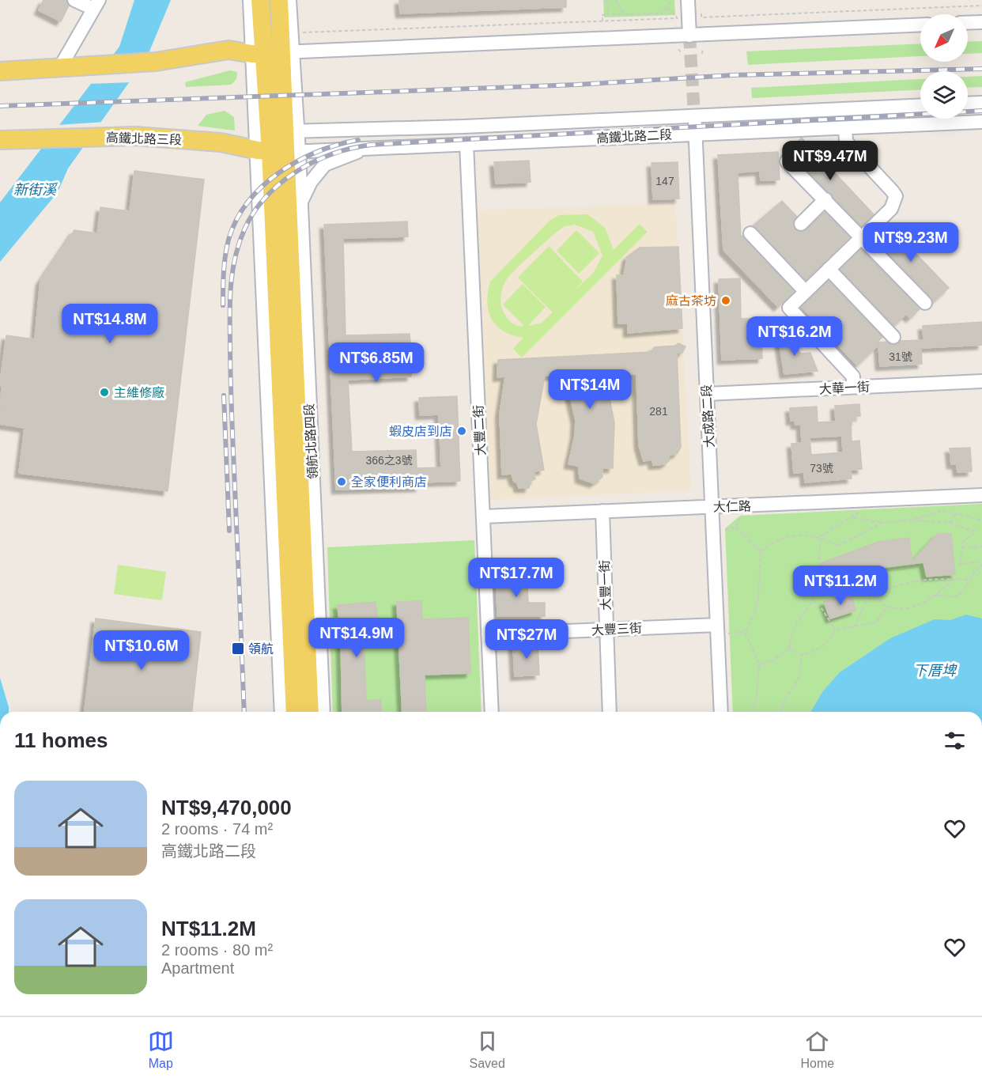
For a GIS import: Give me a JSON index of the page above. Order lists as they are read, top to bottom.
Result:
{
  "streets": {
    "main road": ["高鐵北路三段", "領航北路四段"],
    "street": [
      "高鐵北路二段",
      "大華一街",
      "大成路二段",
      "大豐二街",
      "大仁路",
      "大豐一街",
      "大豐三街"
    ]
  },
  "crossings": [
    ["高鐵北路二段", "高鐵北路三段"],
    ["高鐵北路二段", "大成路二段"],
    ["高鐵北路二段", "大豐二街"],
    ["高鐵北路二段", "領航北路四段"],
    ["高鐵北路三段", "領航北路四段"],
    ["大華一街", "大成路二段"],
    ["大成路二段", "大仁路"],
    ["大成路二段", "大豐三街"],
    ["大豐二街", "大仁路"],
    ["大豐二街", "大豐三街"],
    ["大仁路", "大豐一街"],
    ["大豐一街", "大豐三街"]
  ],
  "water": ["新街溪", "下厝埤"],
  "places": {
    "other": [
      "麻古茶坊",
      "主維修廠",
      "蝦皮店到店",
      "全家便利商店"
    ],
    "transit": ["領航"]
  },
  "house_numbers": [
    "147",
    "31號",
    "281",
    "366之3號",
    "73號"
  ],
  "north": "bottom left",
  "page": {
    "price": [
      "NT$9.47M",
      "NT$9.23M",
      "NT$14.8M",
      "NT$16.2M",
      "NT$6.85M",
      "NT$14M",
      "NT$17.7M",
      "NT$11.2M",
      "NT$14.9M",
      "NT$27M",
      "NT$10.6M"
    ],
    "heading": "11 homes",
    "list": [
      {
        "name": "NT$9,470,000",
        "note": "2 rooms · 74 m² · 高鐵北路二段"
      },
      {
        "name": "NT$11.2M",
        "note": "2 rooms · 80 m² · Apartment"
      }
    ],
    "tabs": ["Map", "Saved", "Home"]
  }
}
